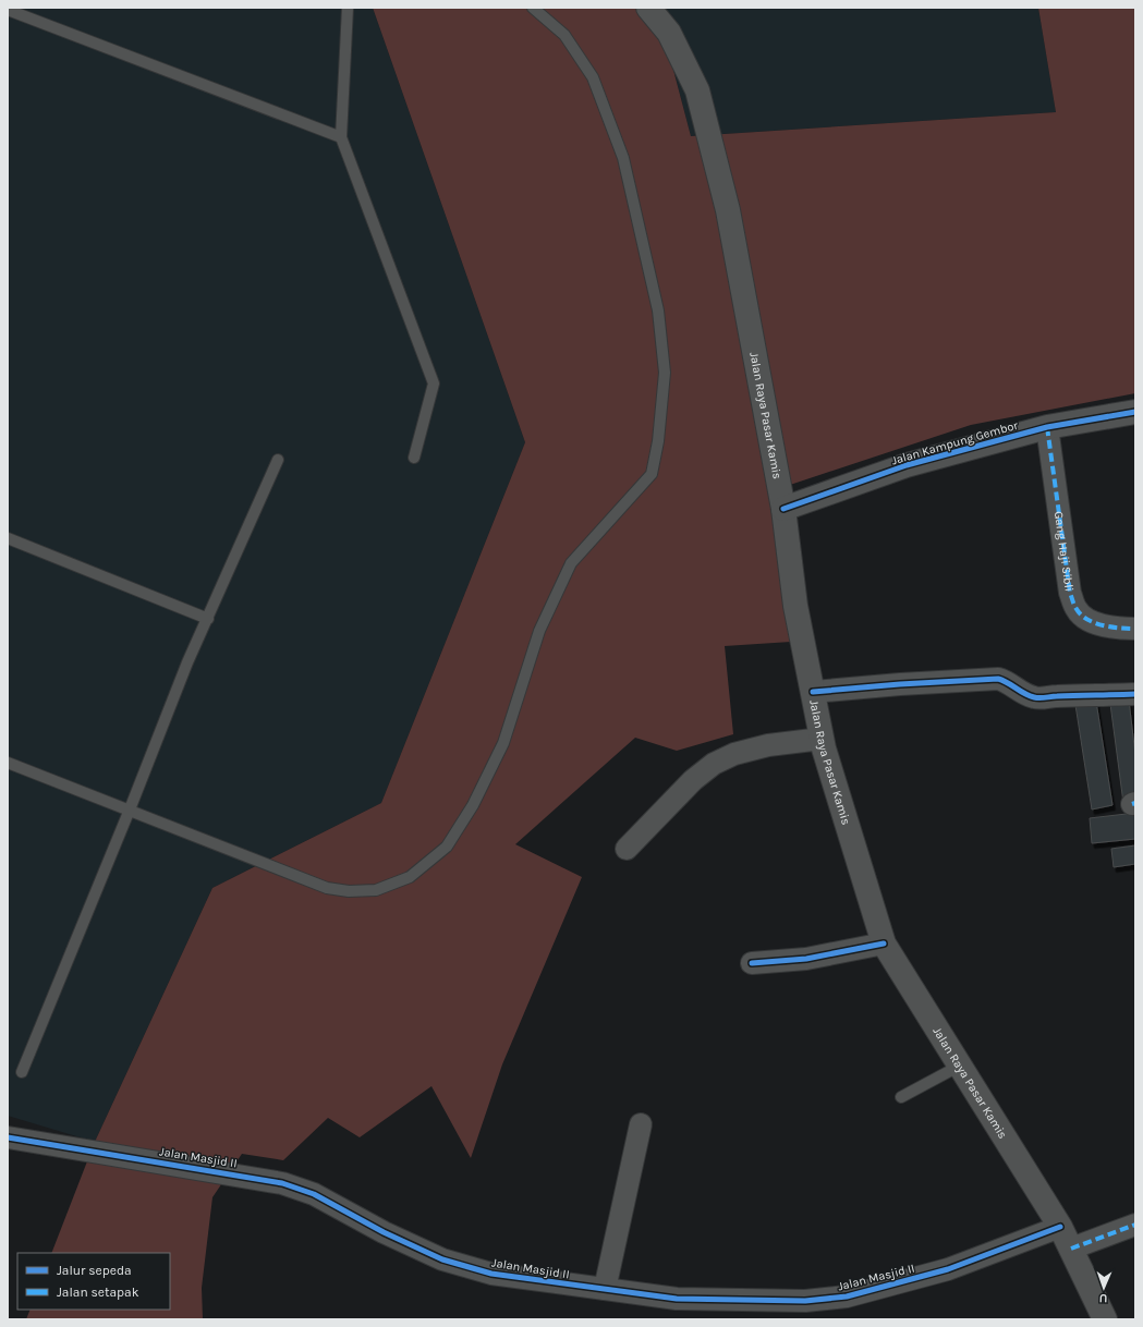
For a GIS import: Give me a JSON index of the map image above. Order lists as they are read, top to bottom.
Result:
{
  "streets": {
    "main road": ["Jalan Raya Pasar Kamis", "Jalan Kampung Gembor"],
    "street": ["Gang Haji Sibli", "Jalan Masjid II"]
  },
  "crossings": [
    ["Jalan Raya Pasar Kamis", "Jalan Kampung Gembor"],
    ["Jalan Raya Pasar Kamis", "Jalan Masjid II"],
    ["Jalan Kampung Gembor", "Gang Haji Sibli"]
  ],
  "legend": ["Jalur sepeda", "Jalan setapak"],
  "north": "bottom"
}
